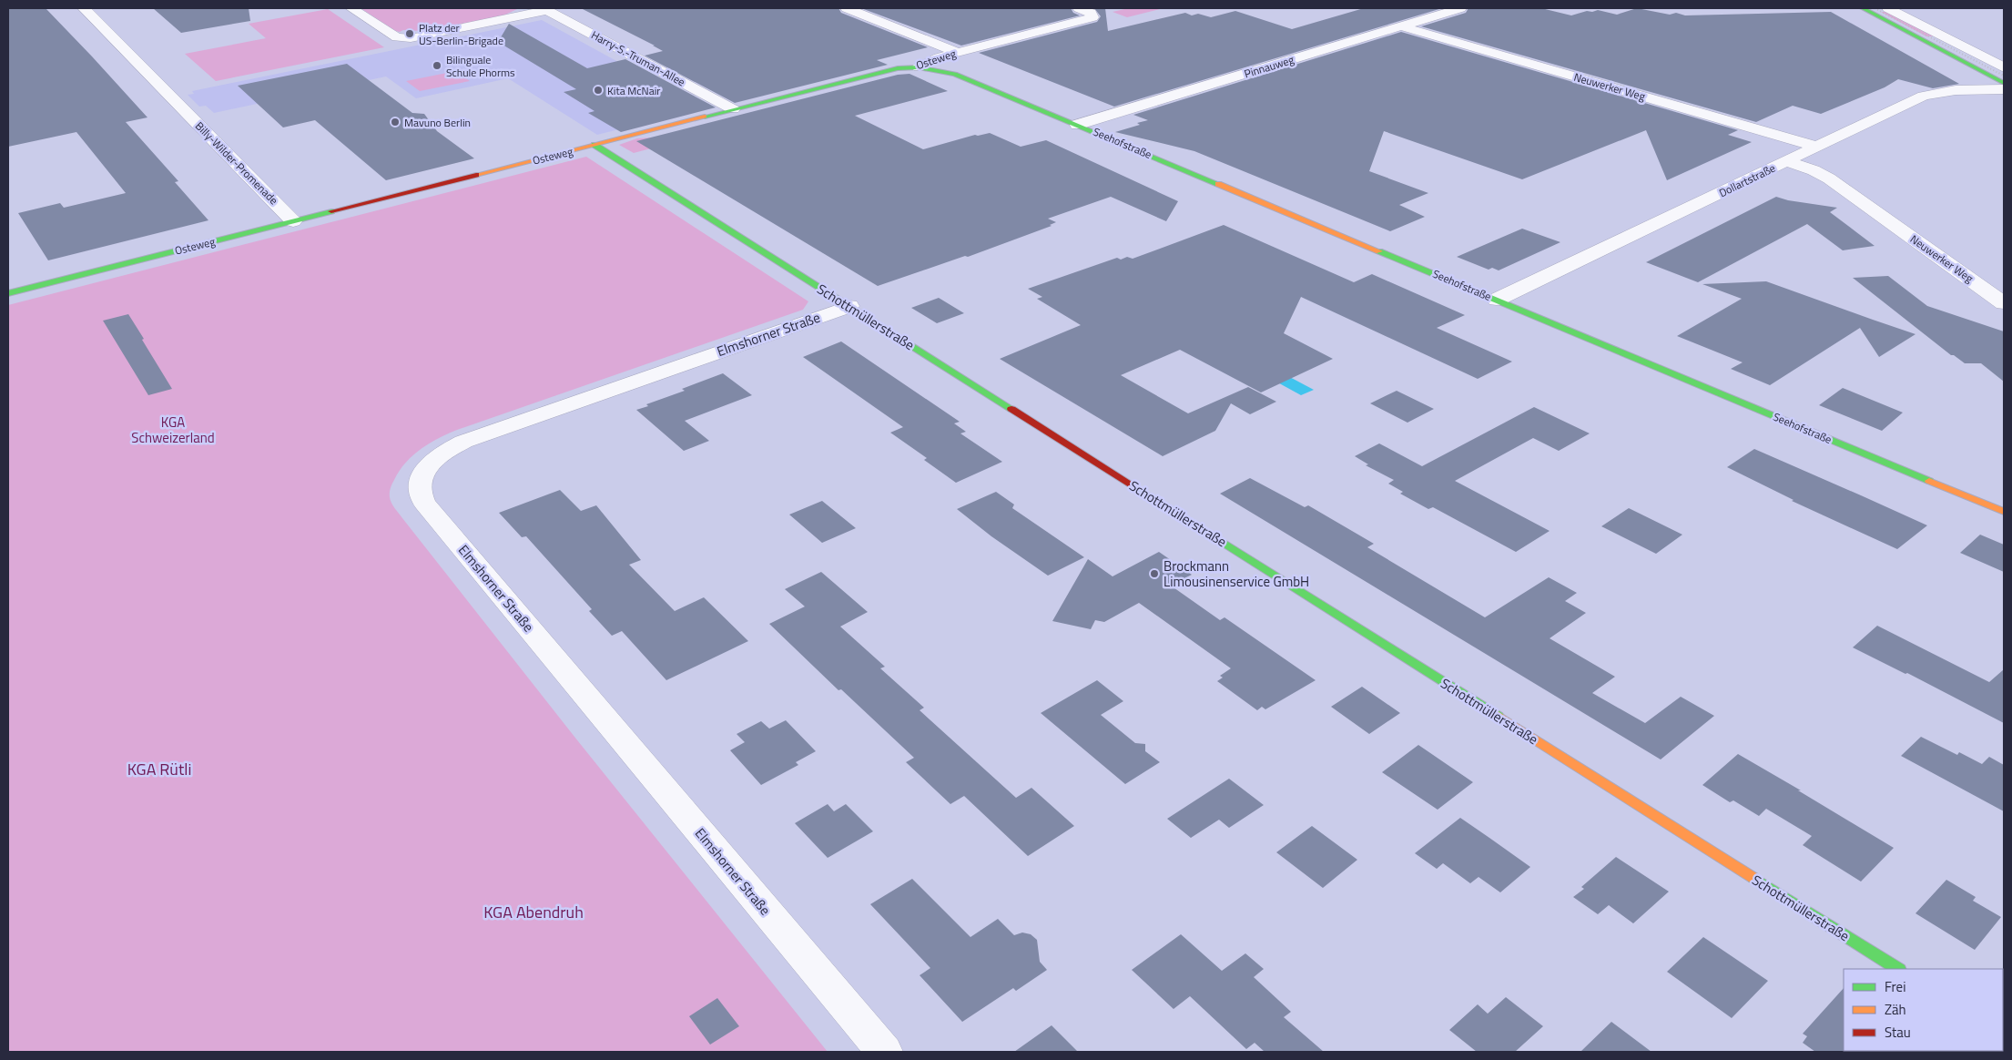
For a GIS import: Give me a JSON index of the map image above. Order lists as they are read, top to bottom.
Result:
{
  "streets": {
    "street": [
      "Harry-S.-Truman-Allee",
      "Osteweg",
      "Pinnauweg",
      "Neuwerker Weg",
      "Seehofstraße",
      "Billy-Wilder-Promenade",
      "Dollartstraße",
      "Schottmüllerstraße",
      "Elmshorner Straße"
    ]
  },
  "crossings": [
    ["Harry-S.-Truman-Allee", "Osteweg"],
    ["Osteweg", "Seehofstraße"],
    ["Osteweg", "Billy-Wilder-Promenade"],
    ["Osteweg", "Schottmüllerstraße"],
    ["Pinnauweg", "Neuwerker Weg"],
    ["Pinnauweg", "Seehofstraße"],
    ["Neuwerker Weg", "Dollartstraße"],
    ["Seehofstraße", "Dollartstraße"],
    ["Schottmüllerstraße", "Elmshorner Straße"]
  ],
  "parks": ["KGA Schweizerland", "KGA Rütli", "KGA Abendruh"],
  "places": [
    "Platz der US-Berlin-Brigade",
    "Bilinguale Schule Phorms",
    "Kita McNair",
    "Mavuno Berlin",
    "Brockmann Limousinenservice GmbH"
  ],
  "legend": ["Frei", "Zäh", "Stau"]
}
